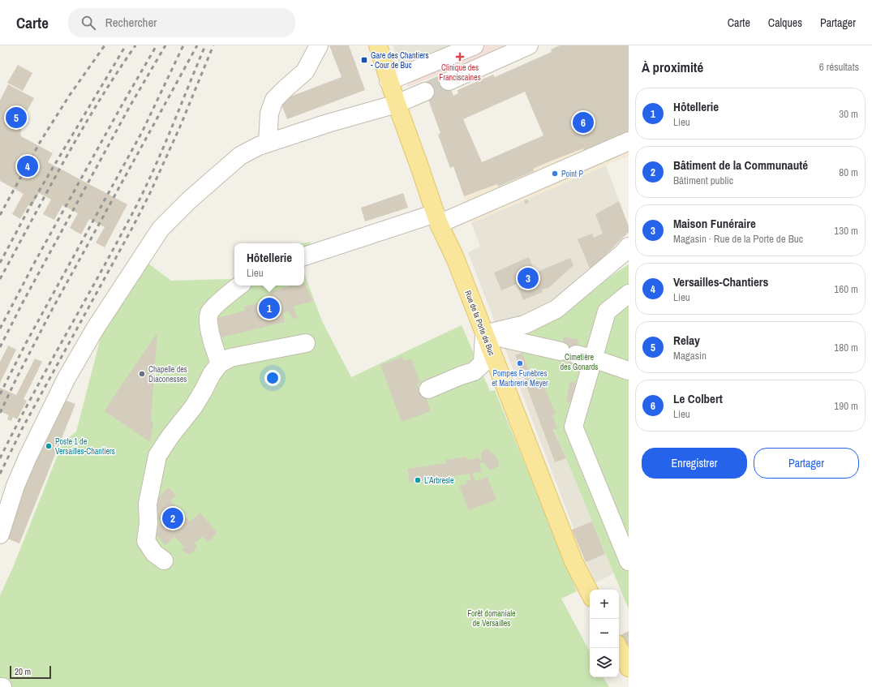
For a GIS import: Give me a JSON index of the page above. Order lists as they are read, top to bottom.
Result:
{
  "streets": {
    "main road": ["Rue de la Porte de Buc"]
  },
  "parks": ["Cimetière des Gonards", "Forêt domaniale de Versailles"],
  "places": {
    "health": ["Clinique des Franciscaines"],
    "transit": ["Gare des Chantiers - Cour de Buc"],
    "other": [
      "Point P",
      "Pompes Funèbres et Marbrerie Meyer",
      "Chapelle des Diaconesses",
      "Poste 1 de Versailles-Chantiers",
      "L’Arbresle"
    ]
  },
  "scale_bar": "20 m",
  "page": {
    "header": "Carte",
    "search": "Rechercher",
    "nav": ["Carte", "Calques", "Partager"],
    "heading": ["À proximité", "6 résultats"],
    "list": [
      {
        "mark": "1",
        "name": "Hôtellerie",
        "note": "Lieu",
        "value": "30 m"
      },
      {
        "mark": "2",
        "name": "Bâtiment de la Communauté",
        "note": "Bâtiment public",
        "value": "80 m"
      },
      {
        "mark": "3",
        "name": "Maison Funéraire",
        "note": "Magasin · Rue de la Porte de Buc",
        "value": "130 m"
      },
      {
        "mark": "4",
        "name": "Versailles-Chantiers",
        "note": "Lieu",
        "value": "160 m"
      },
      {
        "mark": "5",
        "name": "Relay",
        "note": "Magasin",
        "value": "180 m"
      },
      {
        "mark": "6",
        "name": "Le Colbert",
        "note": "Lieu",
        "value": "190 m"
      }
    ],
    "pins": [
      "5",
      "6",
      "4",
      "3",
      "1",
      "2"
    ],
    "popup": ["Hôtellerie", "Lieu"],
    "buttons": ["Enregistrer", "Partager"],
    "map_buttons": ["+", "−"],
    "scale": "20 m"
  }
}
